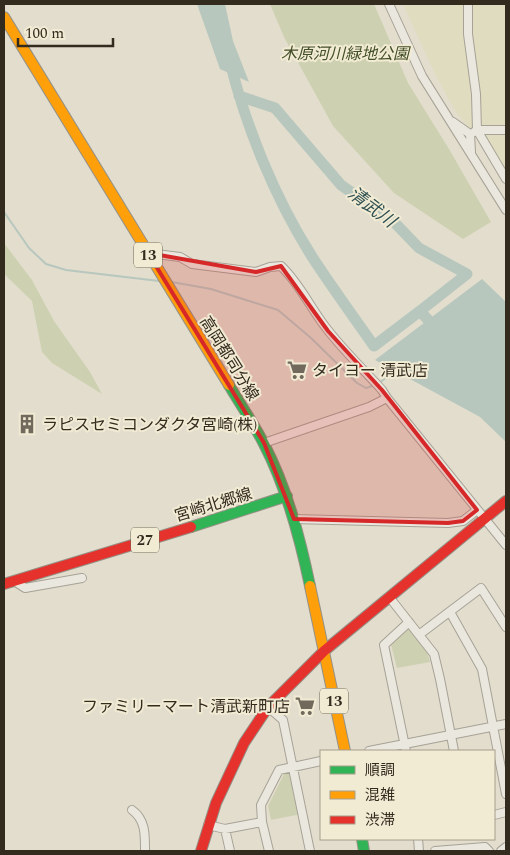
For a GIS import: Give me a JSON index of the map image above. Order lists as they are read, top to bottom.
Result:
{
  "streets": {
    "main road": [
      "13",
      "高岡都司分線",
      "宮崎北郷線",
      "27"
    ]
  },
  "crossings": [
    ["高岡都司分線", "宮崎北郷線"]
  ],
  "water": ["清武川"],
  "parks": ["木原河川緑地公園"],
  "places": {
    "supermarket": ["タイヨー 清武店", "ファミリーマート清武新町店"],
    "building": ["ラピスセミコンダクタ宮崎(株)"]
  },
  "legend": ["順調", "混雑", "渋滞"],
  "scale_bar": "100 m"
}
